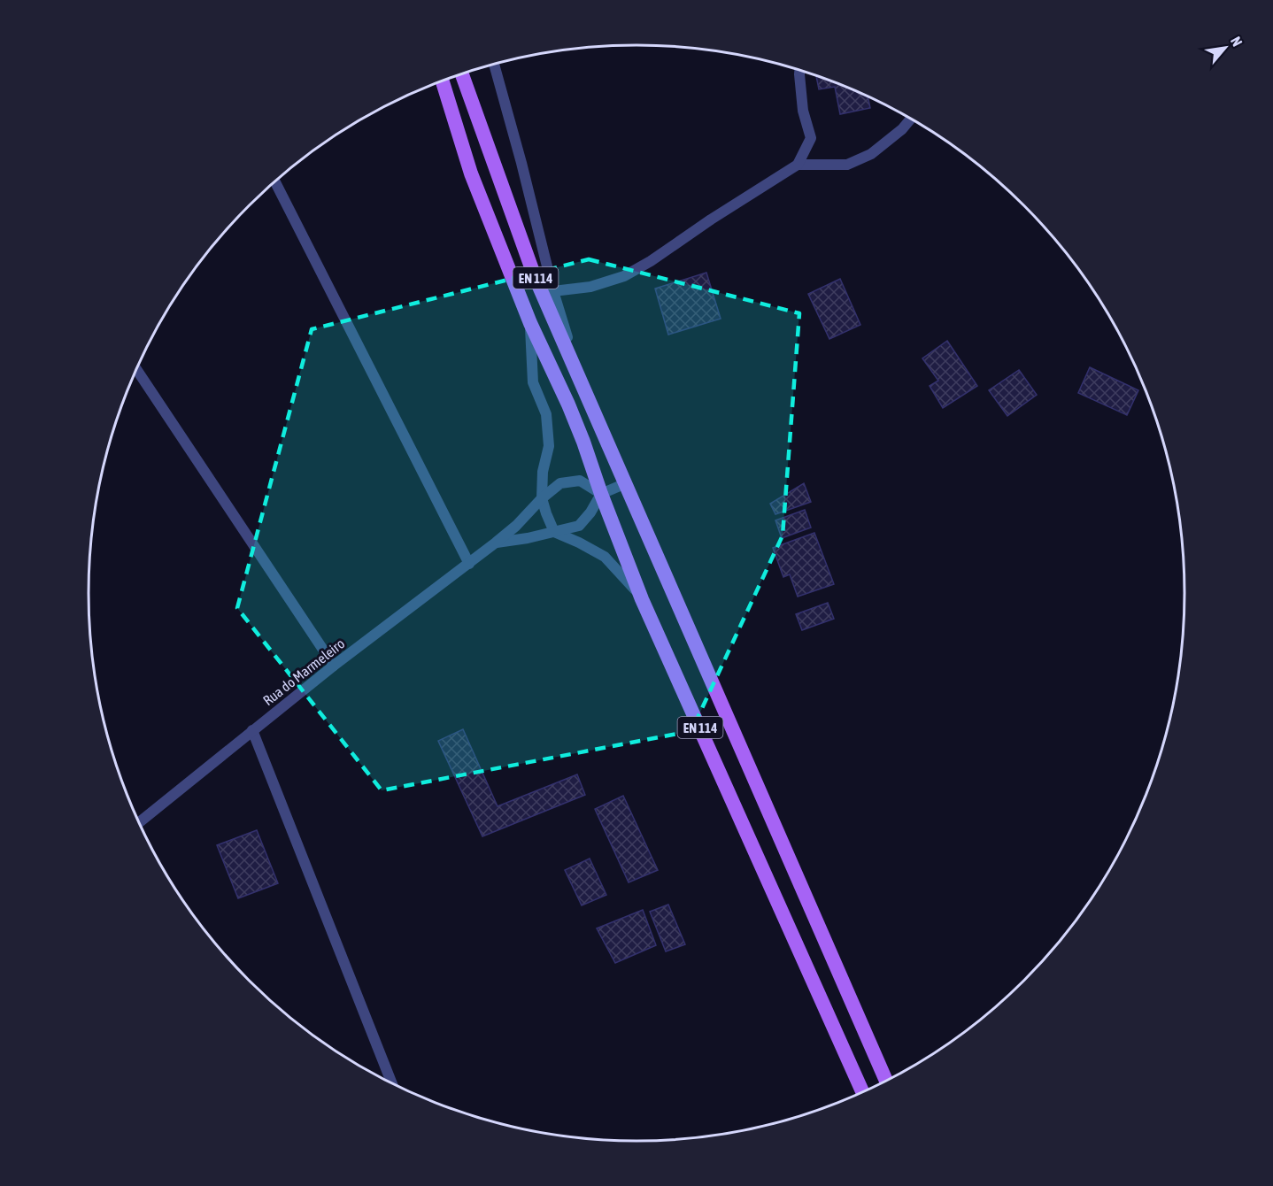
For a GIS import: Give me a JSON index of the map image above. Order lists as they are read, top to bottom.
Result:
{
  "streets": {
    "main road": ["EN 114"],
    "street": ["Rua do Marmeleiro"]
  },
  "crossings": [
    ["EN 114", "Rua do Marmeleiro"]
  ],
  "north": "top right"
}
